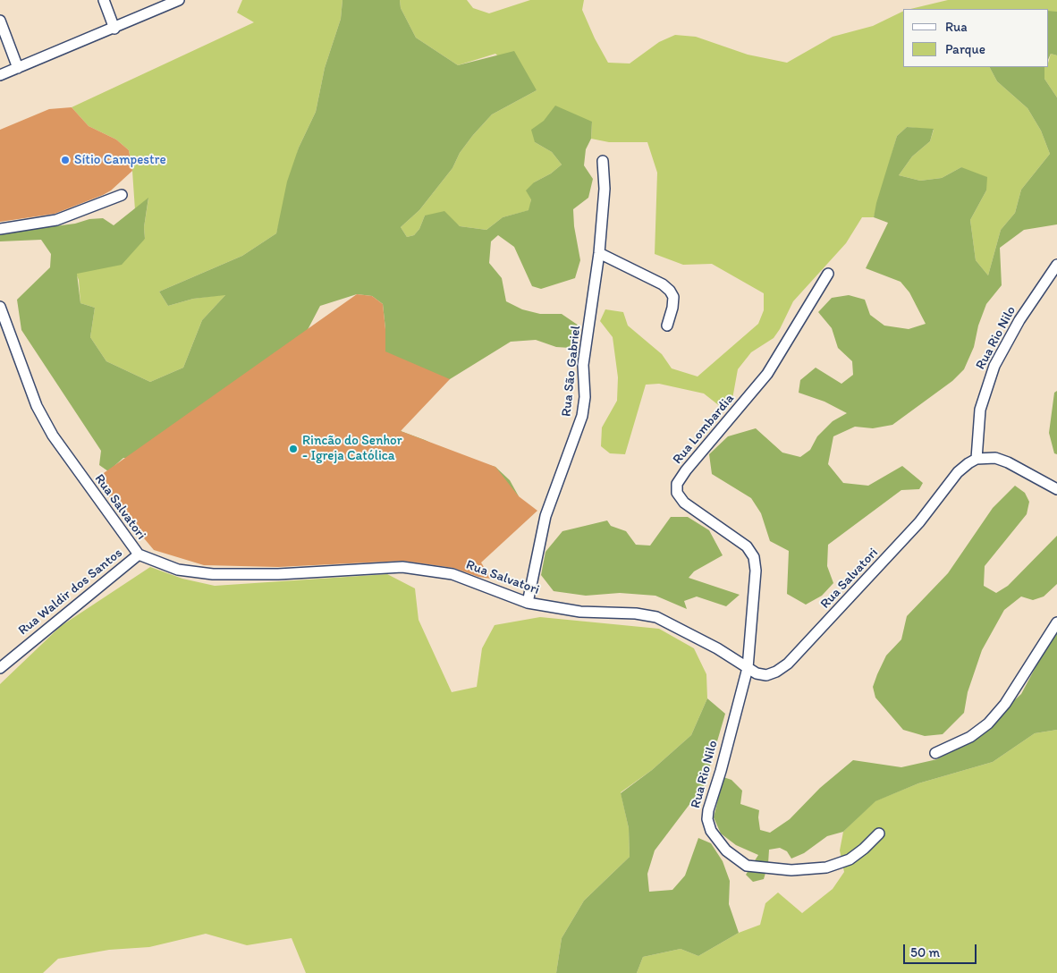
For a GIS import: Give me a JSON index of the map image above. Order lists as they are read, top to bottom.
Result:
{
  "streets": {
    "street": [
      "Rua Rio Nilo",
      "Rua São Gabriel",
      "Rua Lombardia",
      "Rua Salvatori",
      "Rua Waldir dos Santos"
    ]
  },
  "crossings": [
    ["Rua Rio Nilo", "Rua Lombardia"],
    ["Rua Rio Nilo", "Rua Salvatori"],
    ["Rua São Gabriel", "Rua Salvatori"],
    ["Rua Lombardia", "Rua Salvatori"],
    ["Rua Salvatori", "Rua Waldir dos Santos"]
  ],
  "places": ["Sítio Campestre", "Rincão do Senhor - Igreja Católica"],
  "legend": ["Rua", "Parque"],
  "scale_bar": "50 m"
}
